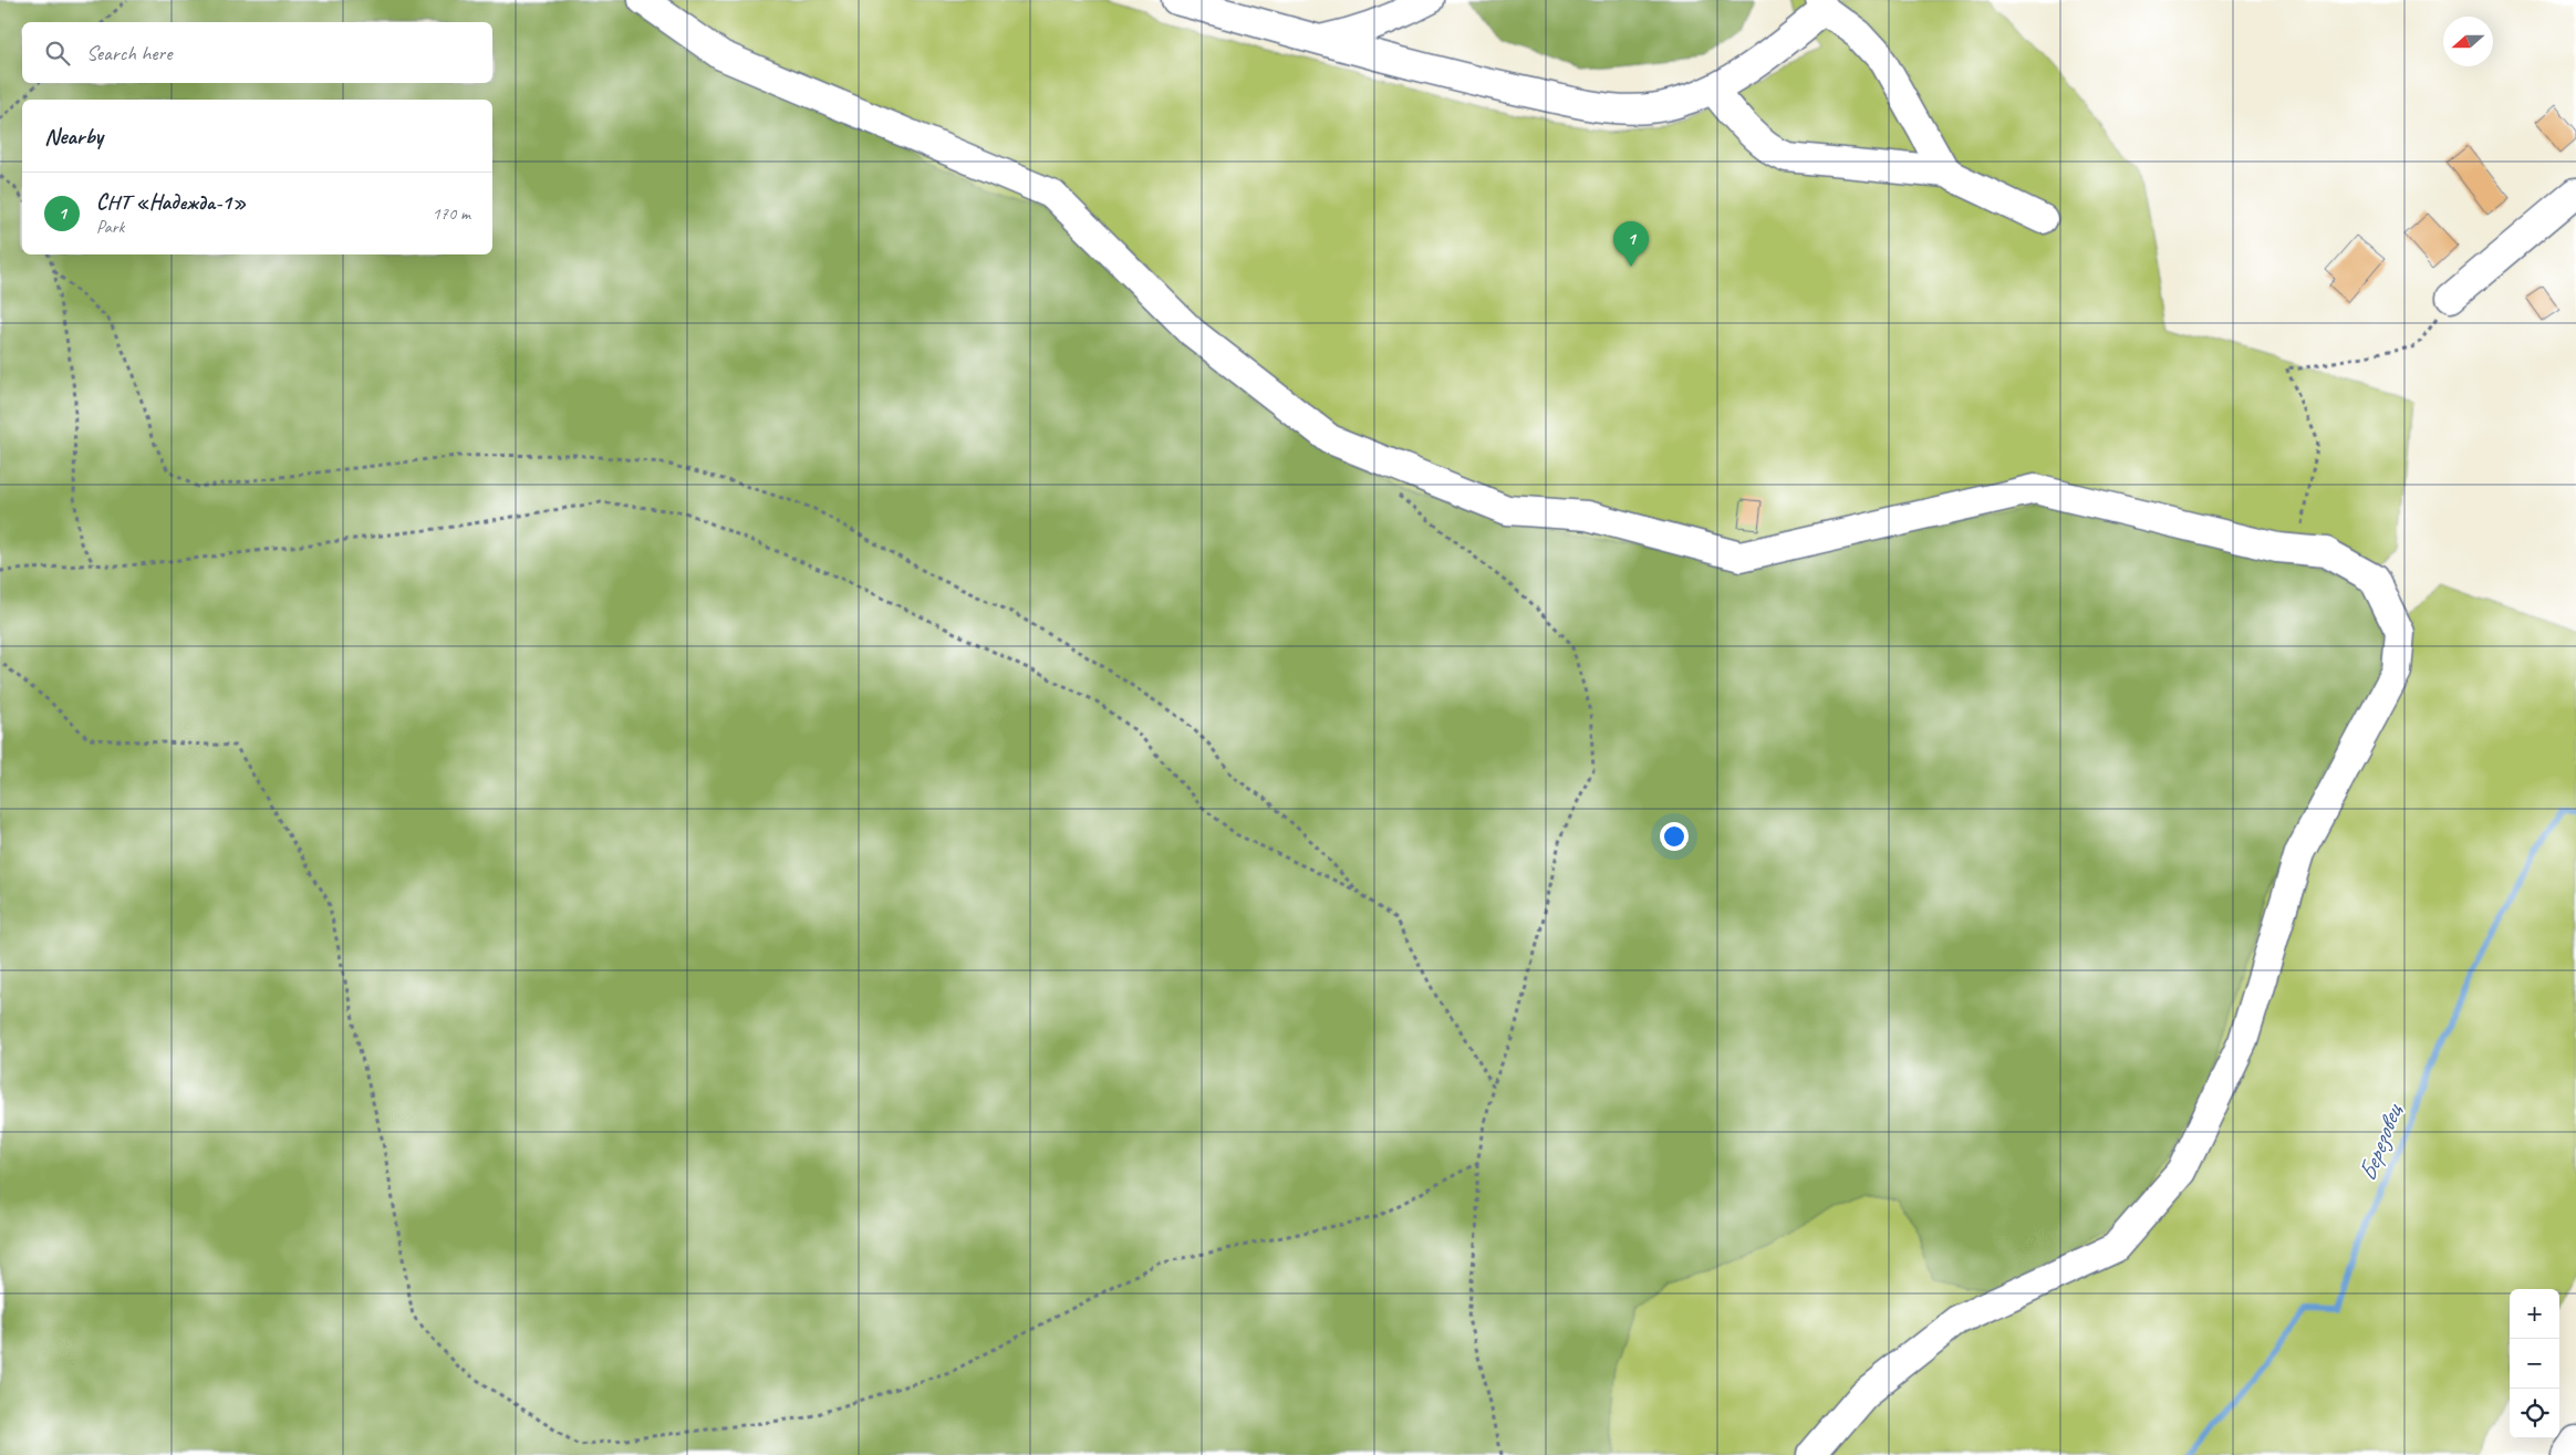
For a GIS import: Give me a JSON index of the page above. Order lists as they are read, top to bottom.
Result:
{
  "water": ["Березовец"],
  "north": "left",
  "page": {
    "search": "Search here",
    "heading": "Nearby",
    "list": [
      {
        "mark": "1",
        "name": "СНТ «Надежда-1»",
        "note": "Park",
        "value": "170 m"
      }
    ],
    "pins": "1",
    "map_buttons": ["+", "−"]
  }
}
